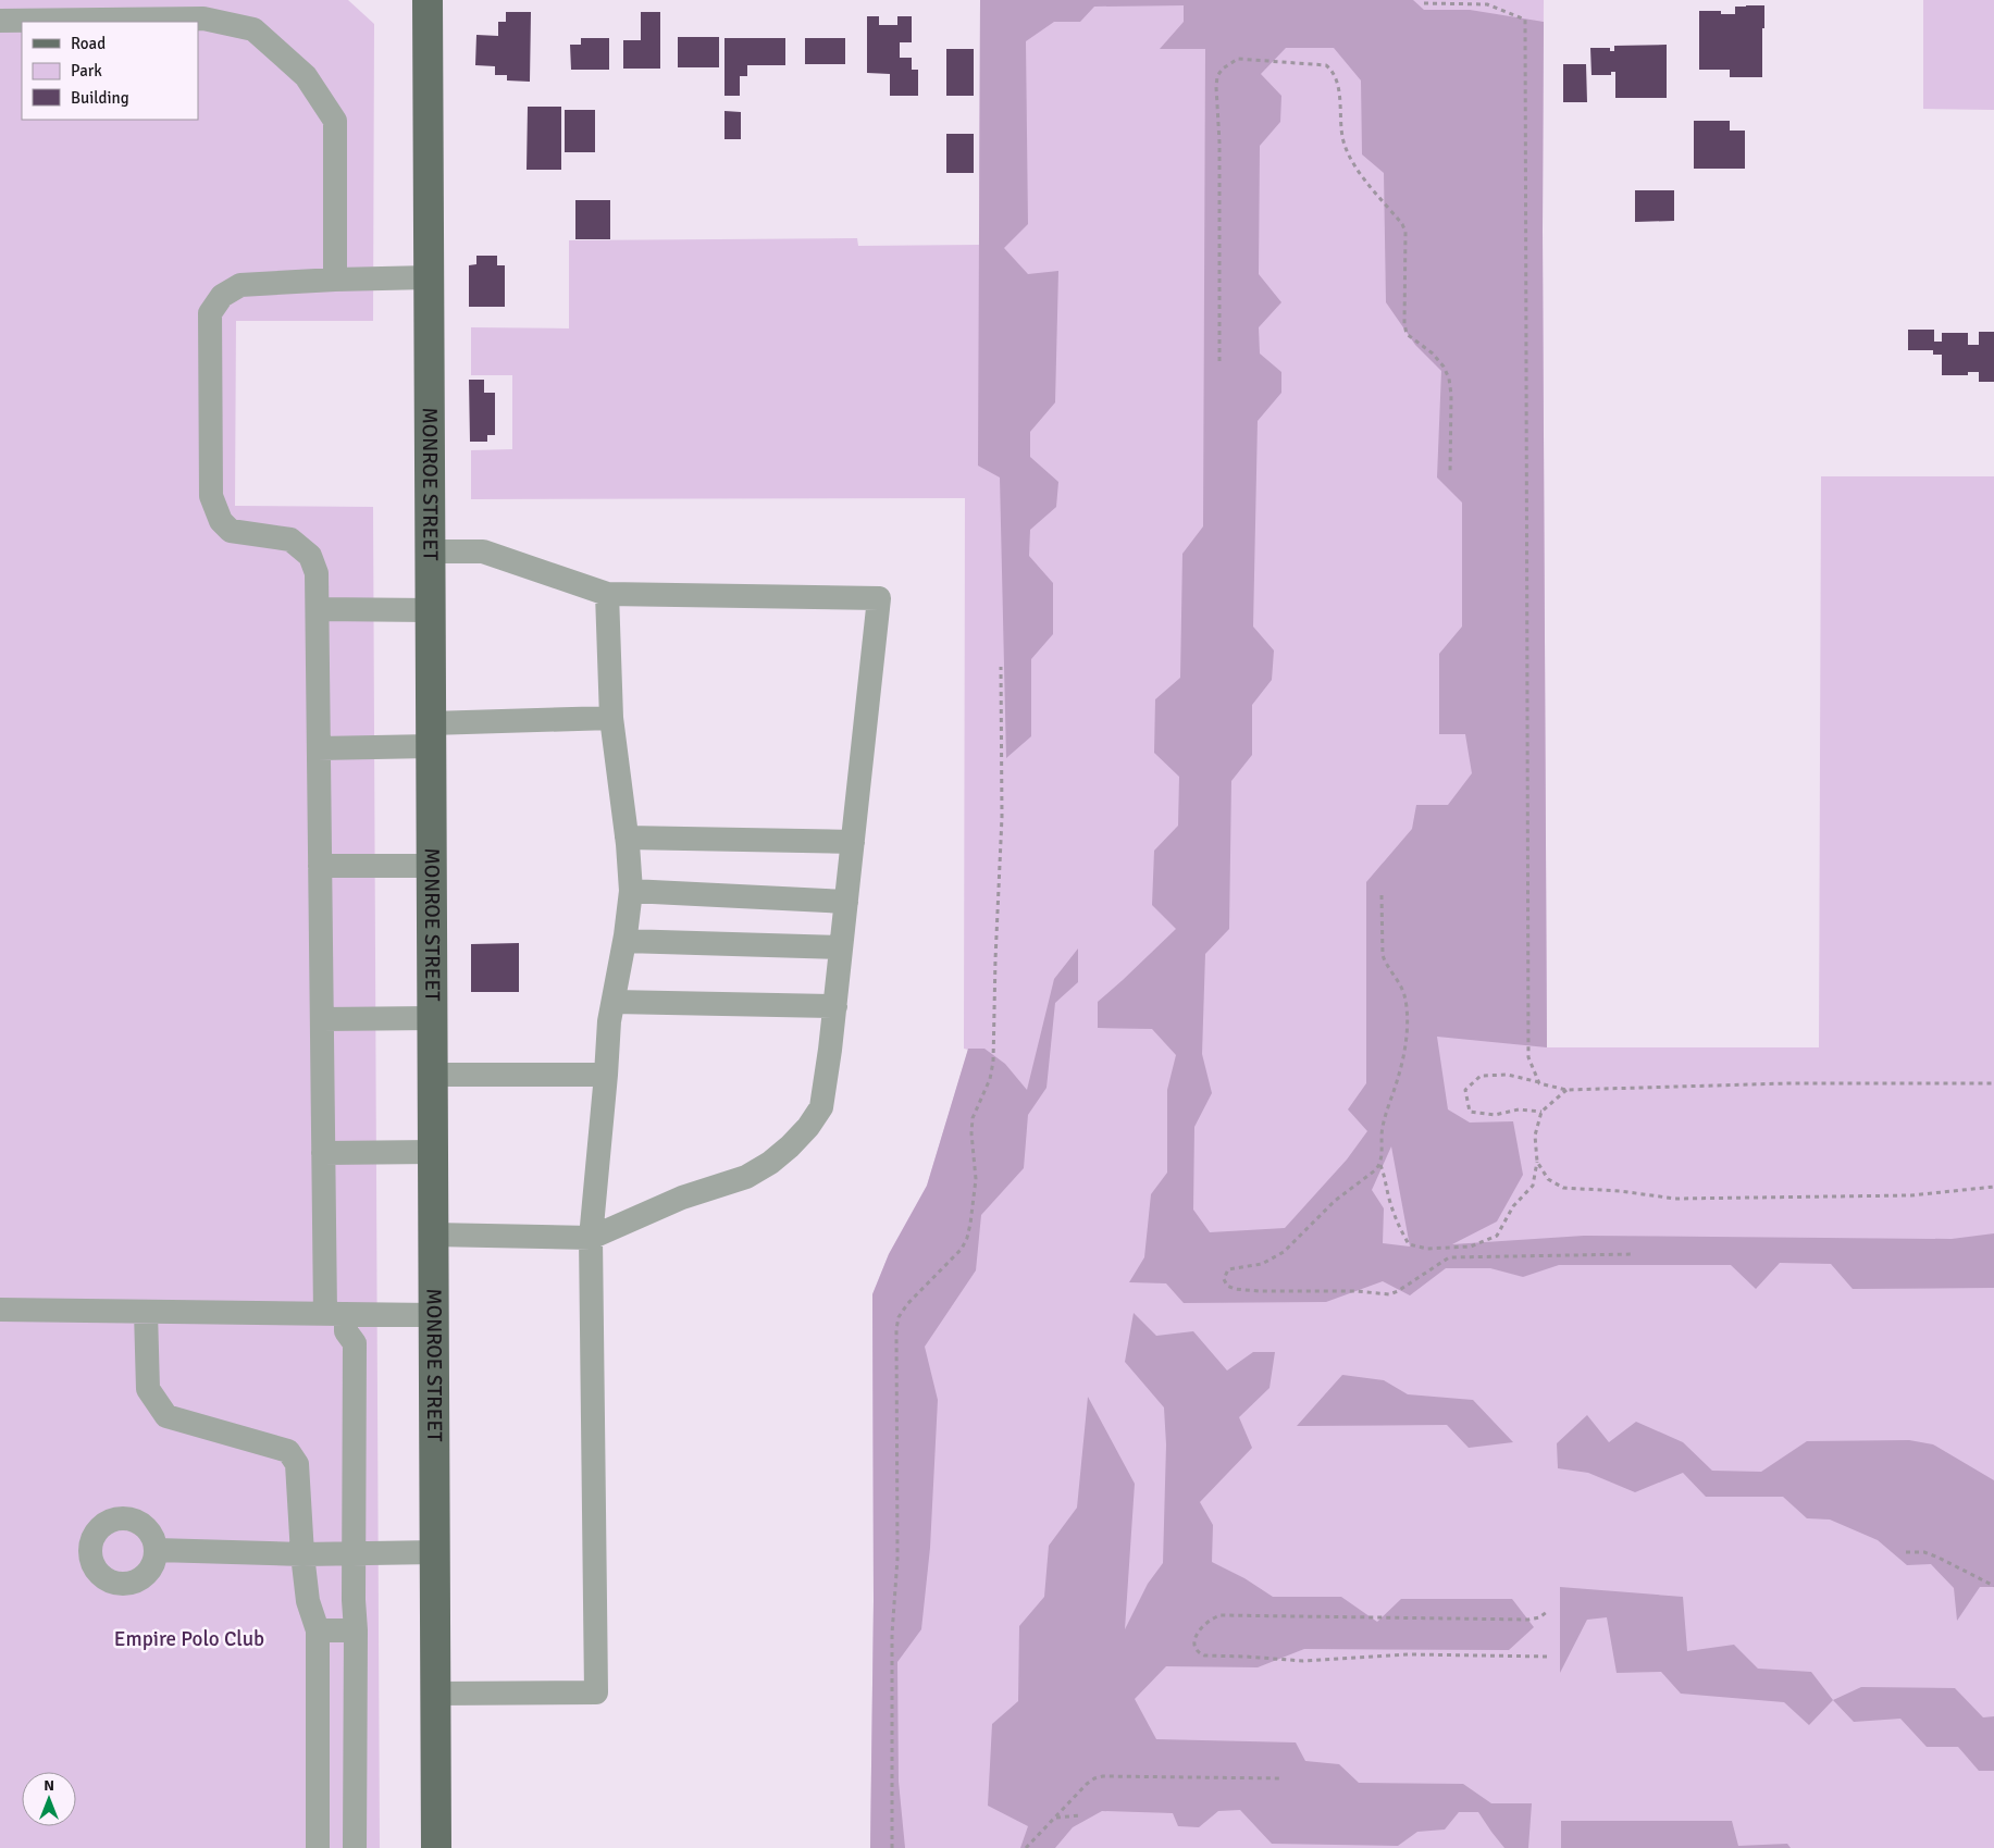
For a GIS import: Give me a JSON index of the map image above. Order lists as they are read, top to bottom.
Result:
{
  "streets": {
    "main road": ["MONROE STREET"]
  },
  "parks": ["Empire Polo Club"],
  "legend": ["Road", "Park", "Building"],
  "north": "top"
}
